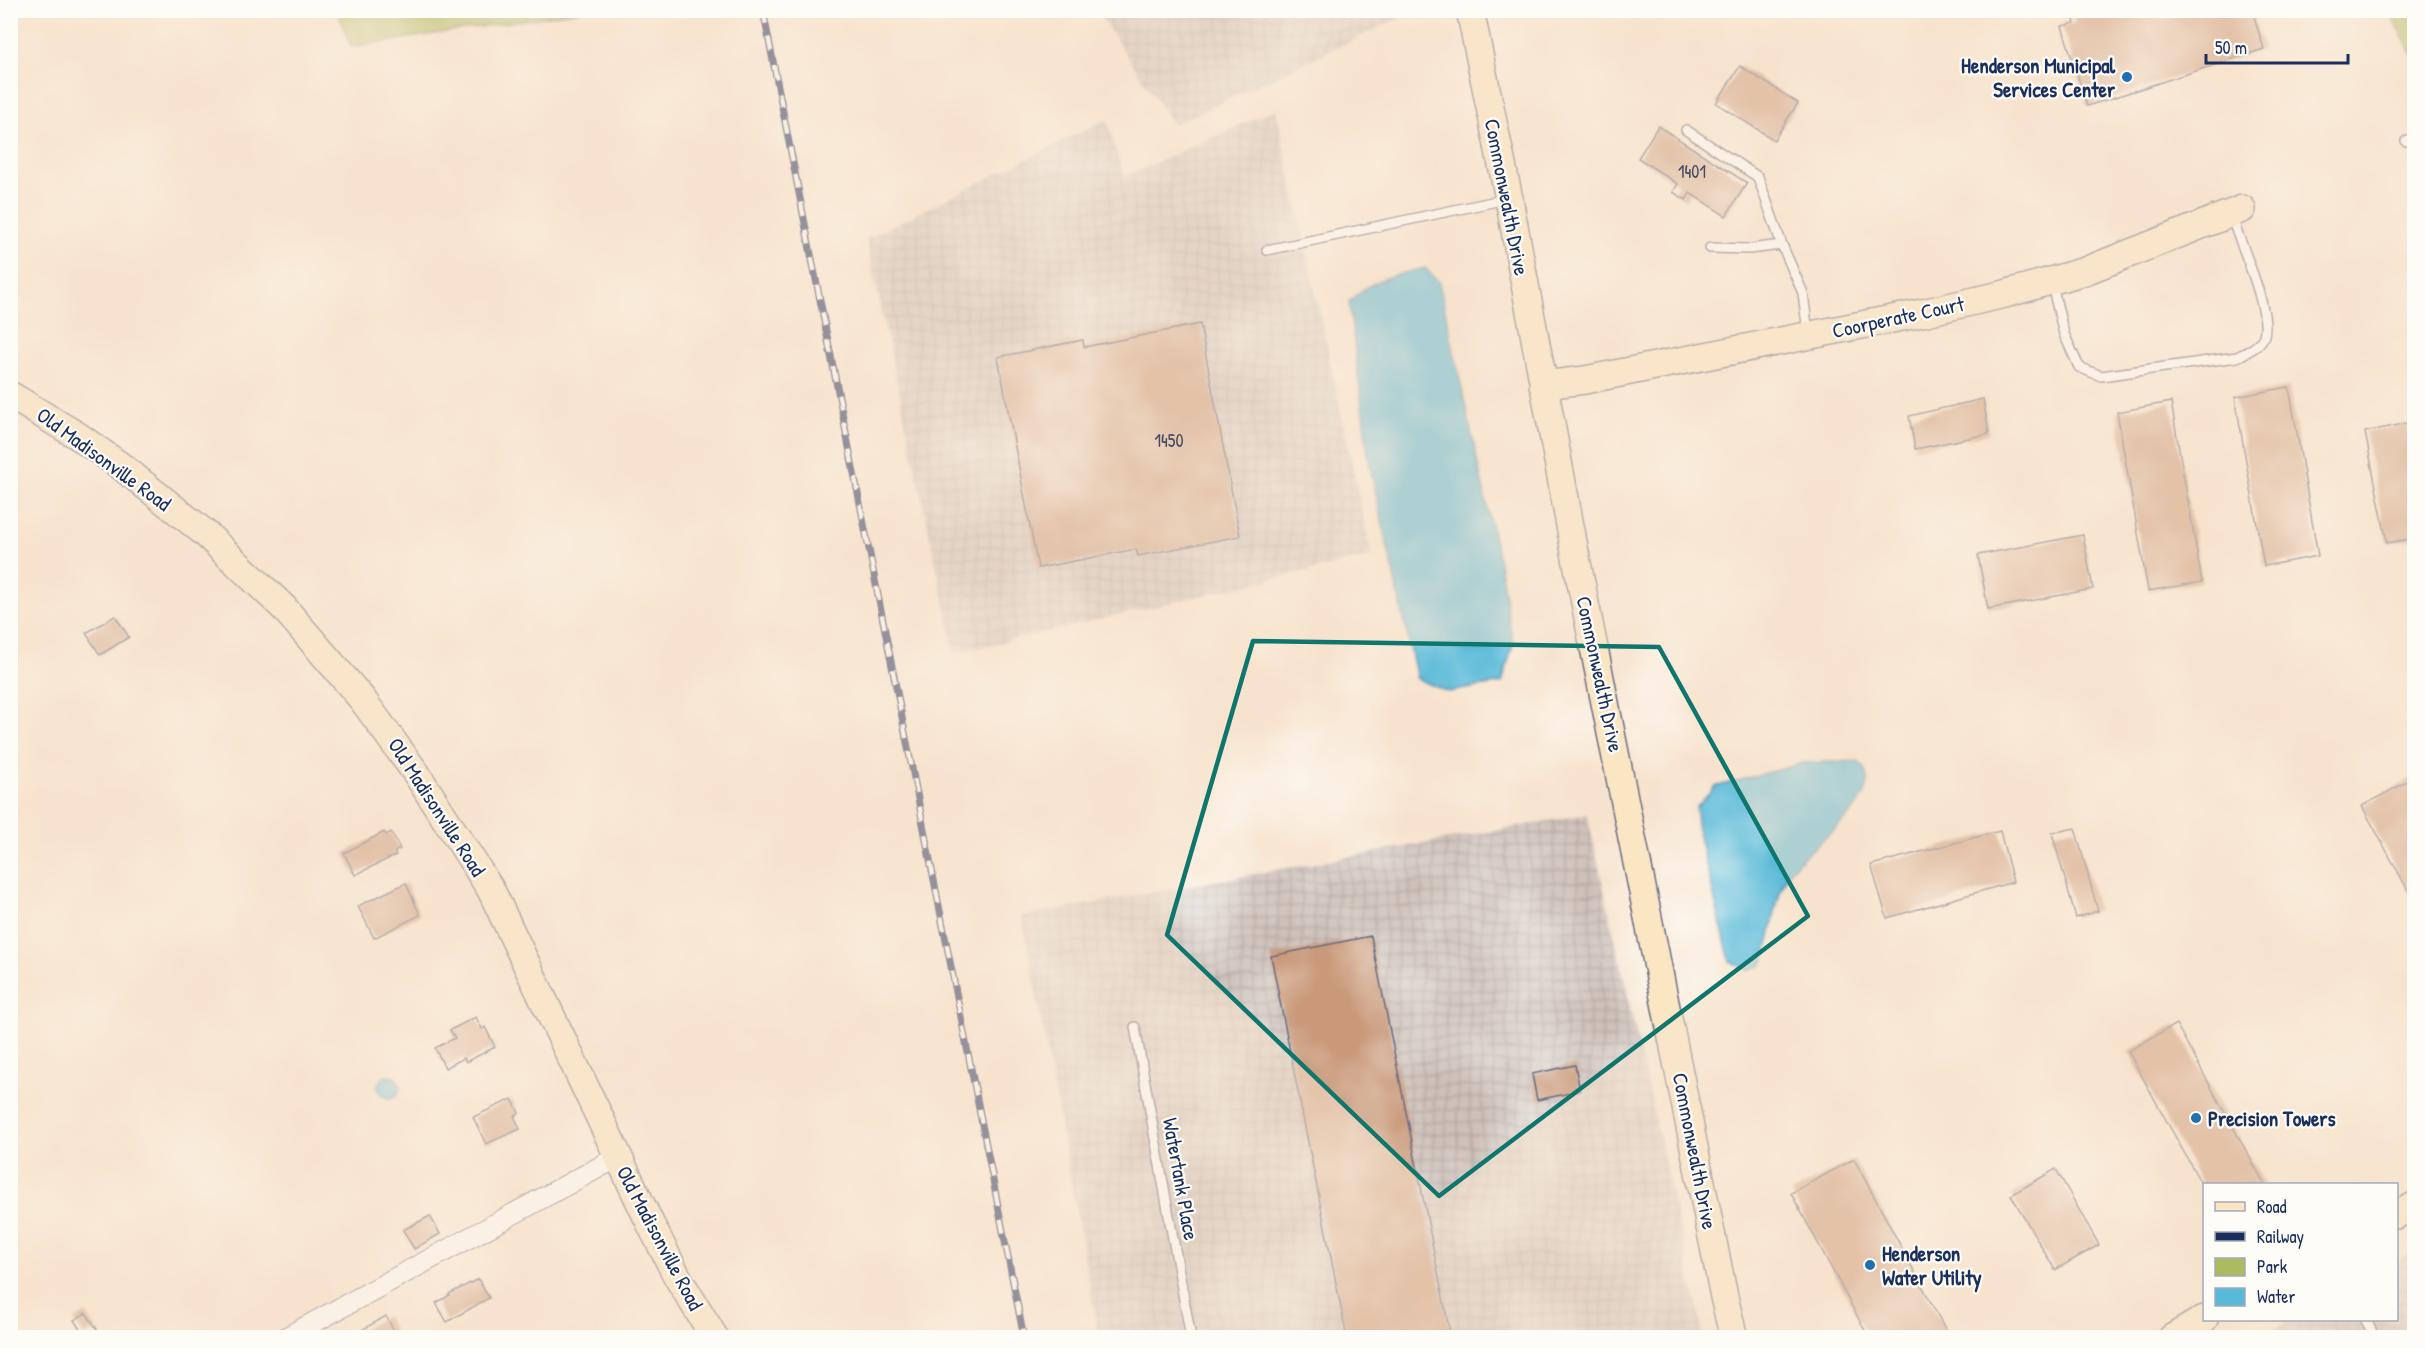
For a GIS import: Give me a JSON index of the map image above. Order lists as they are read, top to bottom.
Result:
{
  "streets": {
    "street": ["Commonwealth Drive", "Coorperate Court", "Old Madisonville Road"],
    "lane": ["Watertank Place"]
  },
  "crossings": [
    ["Commonwealth Drive", "Coorperate Court"]
  ],
  "places": ["Henderson Municipal Services Center", "Precision Towers", "Henderson Water Utility"],
  "house_numbers": ["1401", "1450"],
  "legend": [
    "Road",
    "Railway",
    "Park",
    "Water"
  ],
  "scale_bar": "50 m"
}
